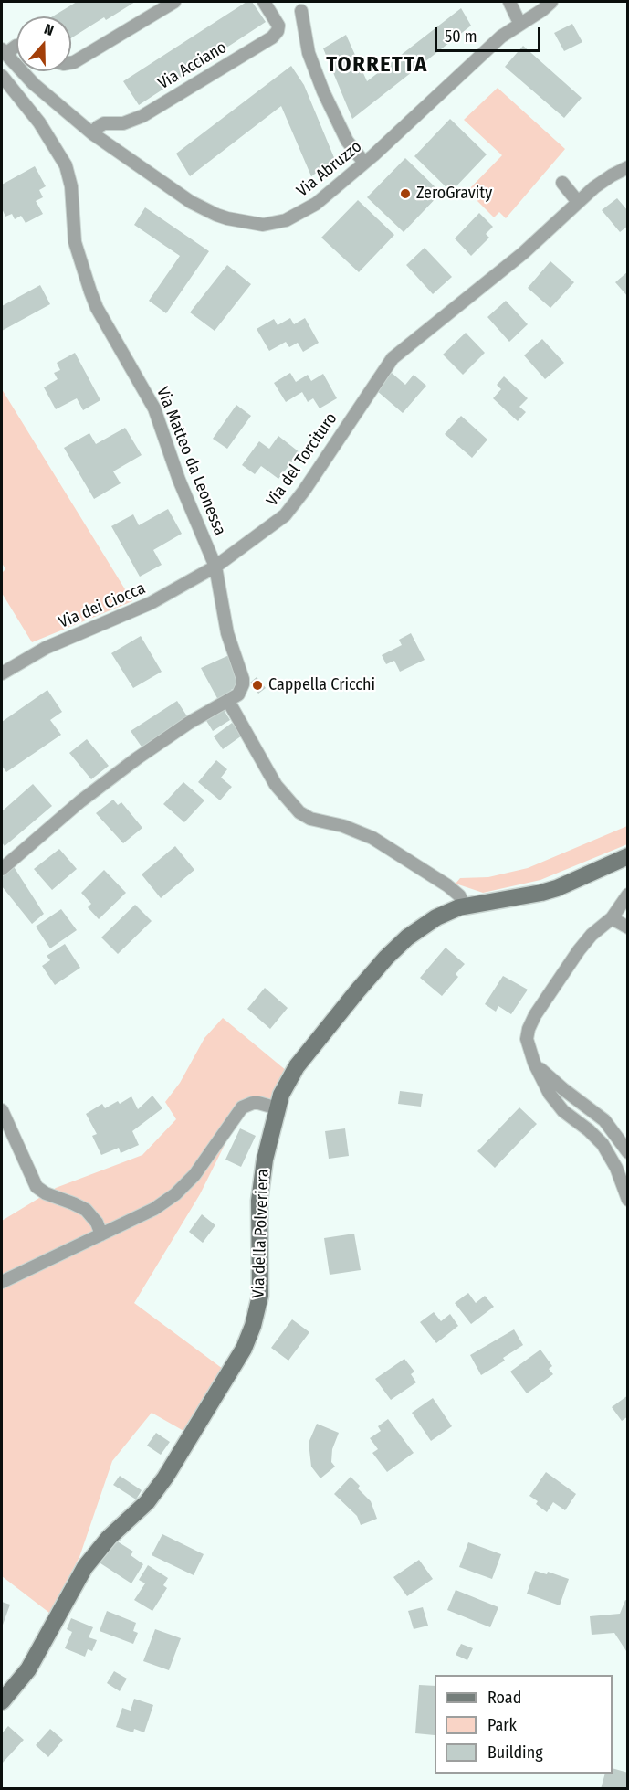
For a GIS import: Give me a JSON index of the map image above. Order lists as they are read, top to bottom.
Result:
{
  "streets": {
    "main road": ["Via della Polveriera"],
    "street": [
      "Via Acciano",
      "Via Abruzzo",
      "Via del Torcituro",
      "Via Matteo da Leonessa",
      "Via dei Ciocca"
    ]
  },
  "crossings": [
    ["Via Acciano", "Via Abruzzo"],
    ["Via del Torcituro", "Via Matteo da Leonessa"],
    ["Via del Torcituro", "Via dei Ciocca"],
    ["Via Matteo da Leonessa", "Via dei Ciocca"]
  ],
  "districts": ["TORRETTA"],
  "places": ["ZeroGravity", "Cappella Cricchi"],
  "legend": ["Road", "Park", "Building"],
  "scale_bar": "50 m",
  "north": "top"
}
